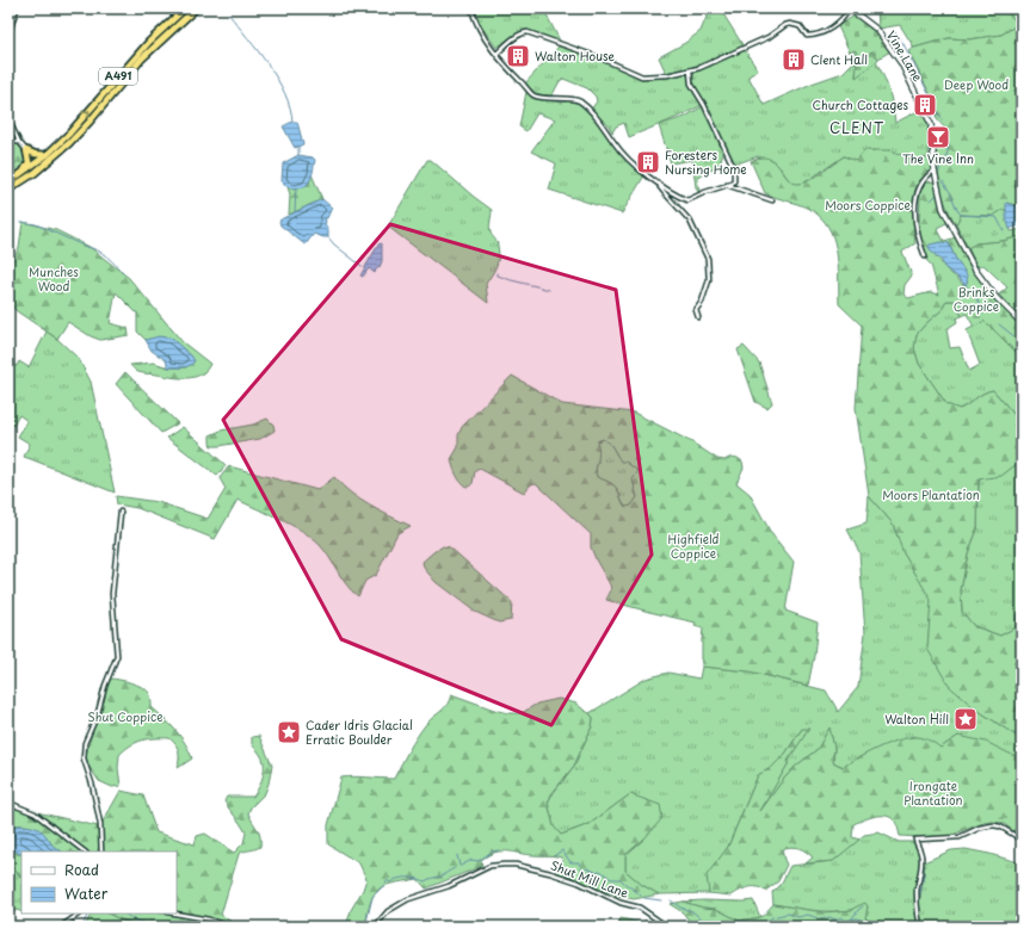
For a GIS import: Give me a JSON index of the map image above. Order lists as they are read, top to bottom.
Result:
{
  "streets": {
    "highway": ["A491"],
    "street": ["Vine Lane", "Shut Mill Lane"]
  },
  "districts": ["CLENT"],
  "parks": [
    "Deep Wood",
    "Moors Coppice",
    "Munches Wood",
    "Brinks Coppice",
    "Moors Plantation",
    "Highfield Coppice",
    "Shut Coppice",
    "Irongate Plantation"
  ],
  "places": {
    "building": [
      "Walton House",
      "Clent Hall",
      "Church Cottages",
      "Foresters Nursing Home"
    ],
    "bar": ["The Vine Inn"],
    "place": ["Walton Hill", "Cader Idris Glacial Erratic Boulder"]
  },
  "legend": ["Road", "Water"]
}
